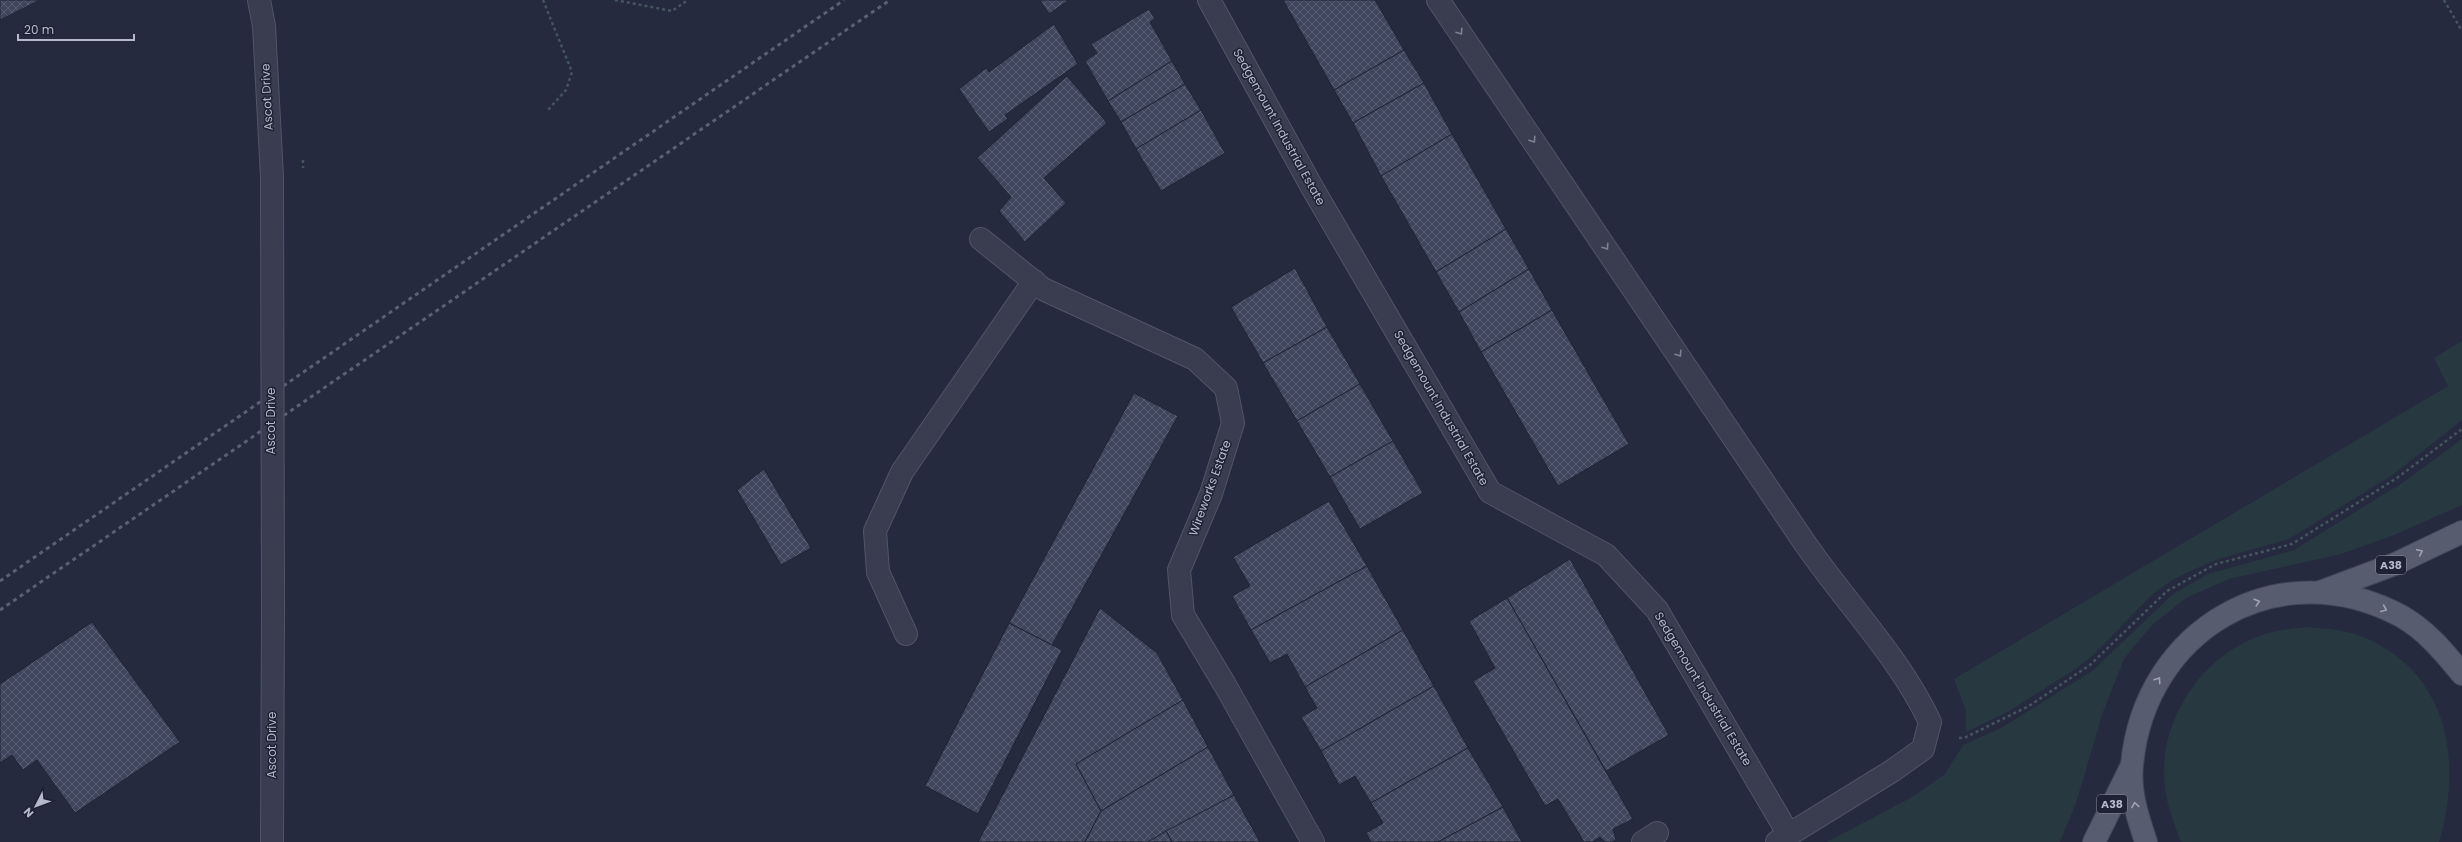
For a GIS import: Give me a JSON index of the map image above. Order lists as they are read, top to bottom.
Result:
{
  "streets": {
    "main road": ["A38"],
    "street": ["Ascot Drive", "Sedgemount Industrial Estate", "Wireworks Estate"]
  },
  "scale_bar": "20 m",
  "north": "bottom left"
}
